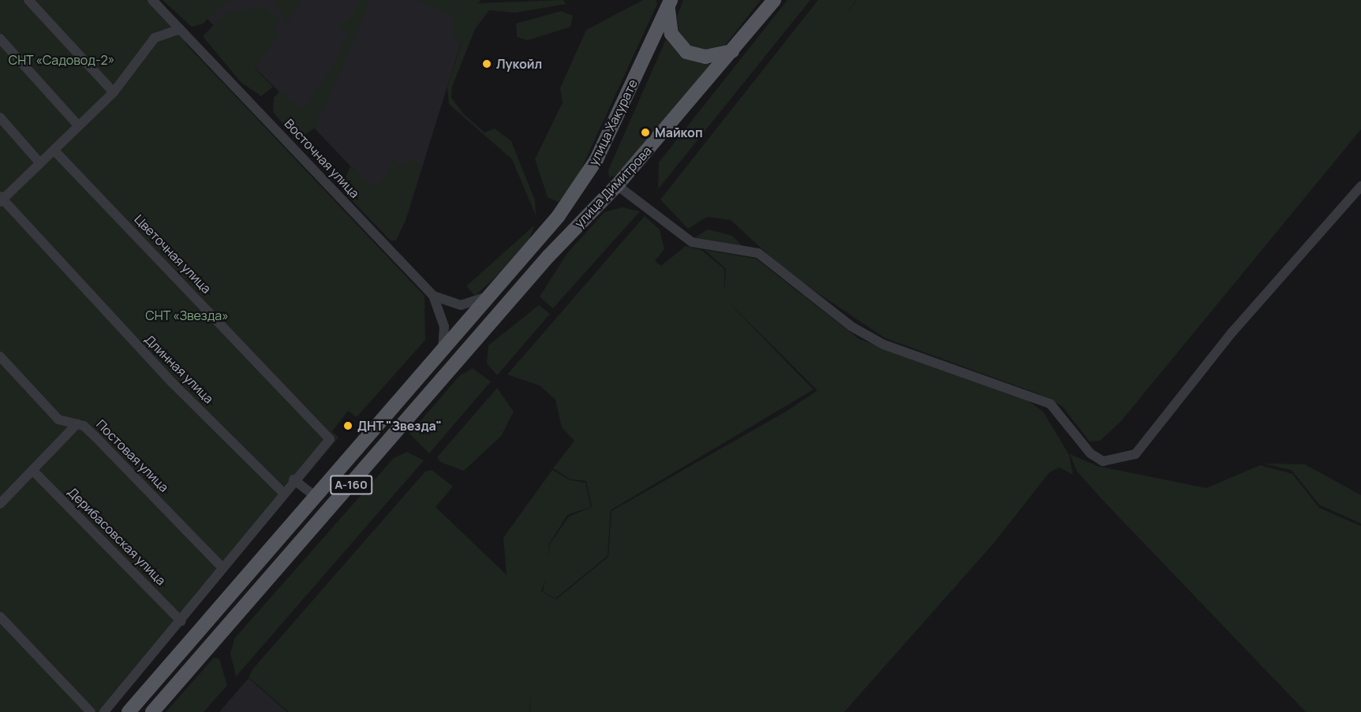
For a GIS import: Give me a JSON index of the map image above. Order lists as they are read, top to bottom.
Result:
{
  "streets": {
    "main road": ["улица Хакурате", "улица Димитрова", "А-160"],
    "street": [
      "Восточная улица",
      "Цветочная улица",
      "Длинная улица",
      "Постовая улица",
      "Дерибасовская улица"
    ]
  },
  "crossings": [
    ["улица Хакурате", "Восточная улица"],
    ["улица Хакурате", "А-160"],
    ["Восточная улица", "А-160"]
  ],
  "parks": ["СНТ «Садовод-2»", "СНТ «Звезда»"],
  "places": ["Лукойл", "Майкоп", "ДНТ \"Звезда\""]
}
